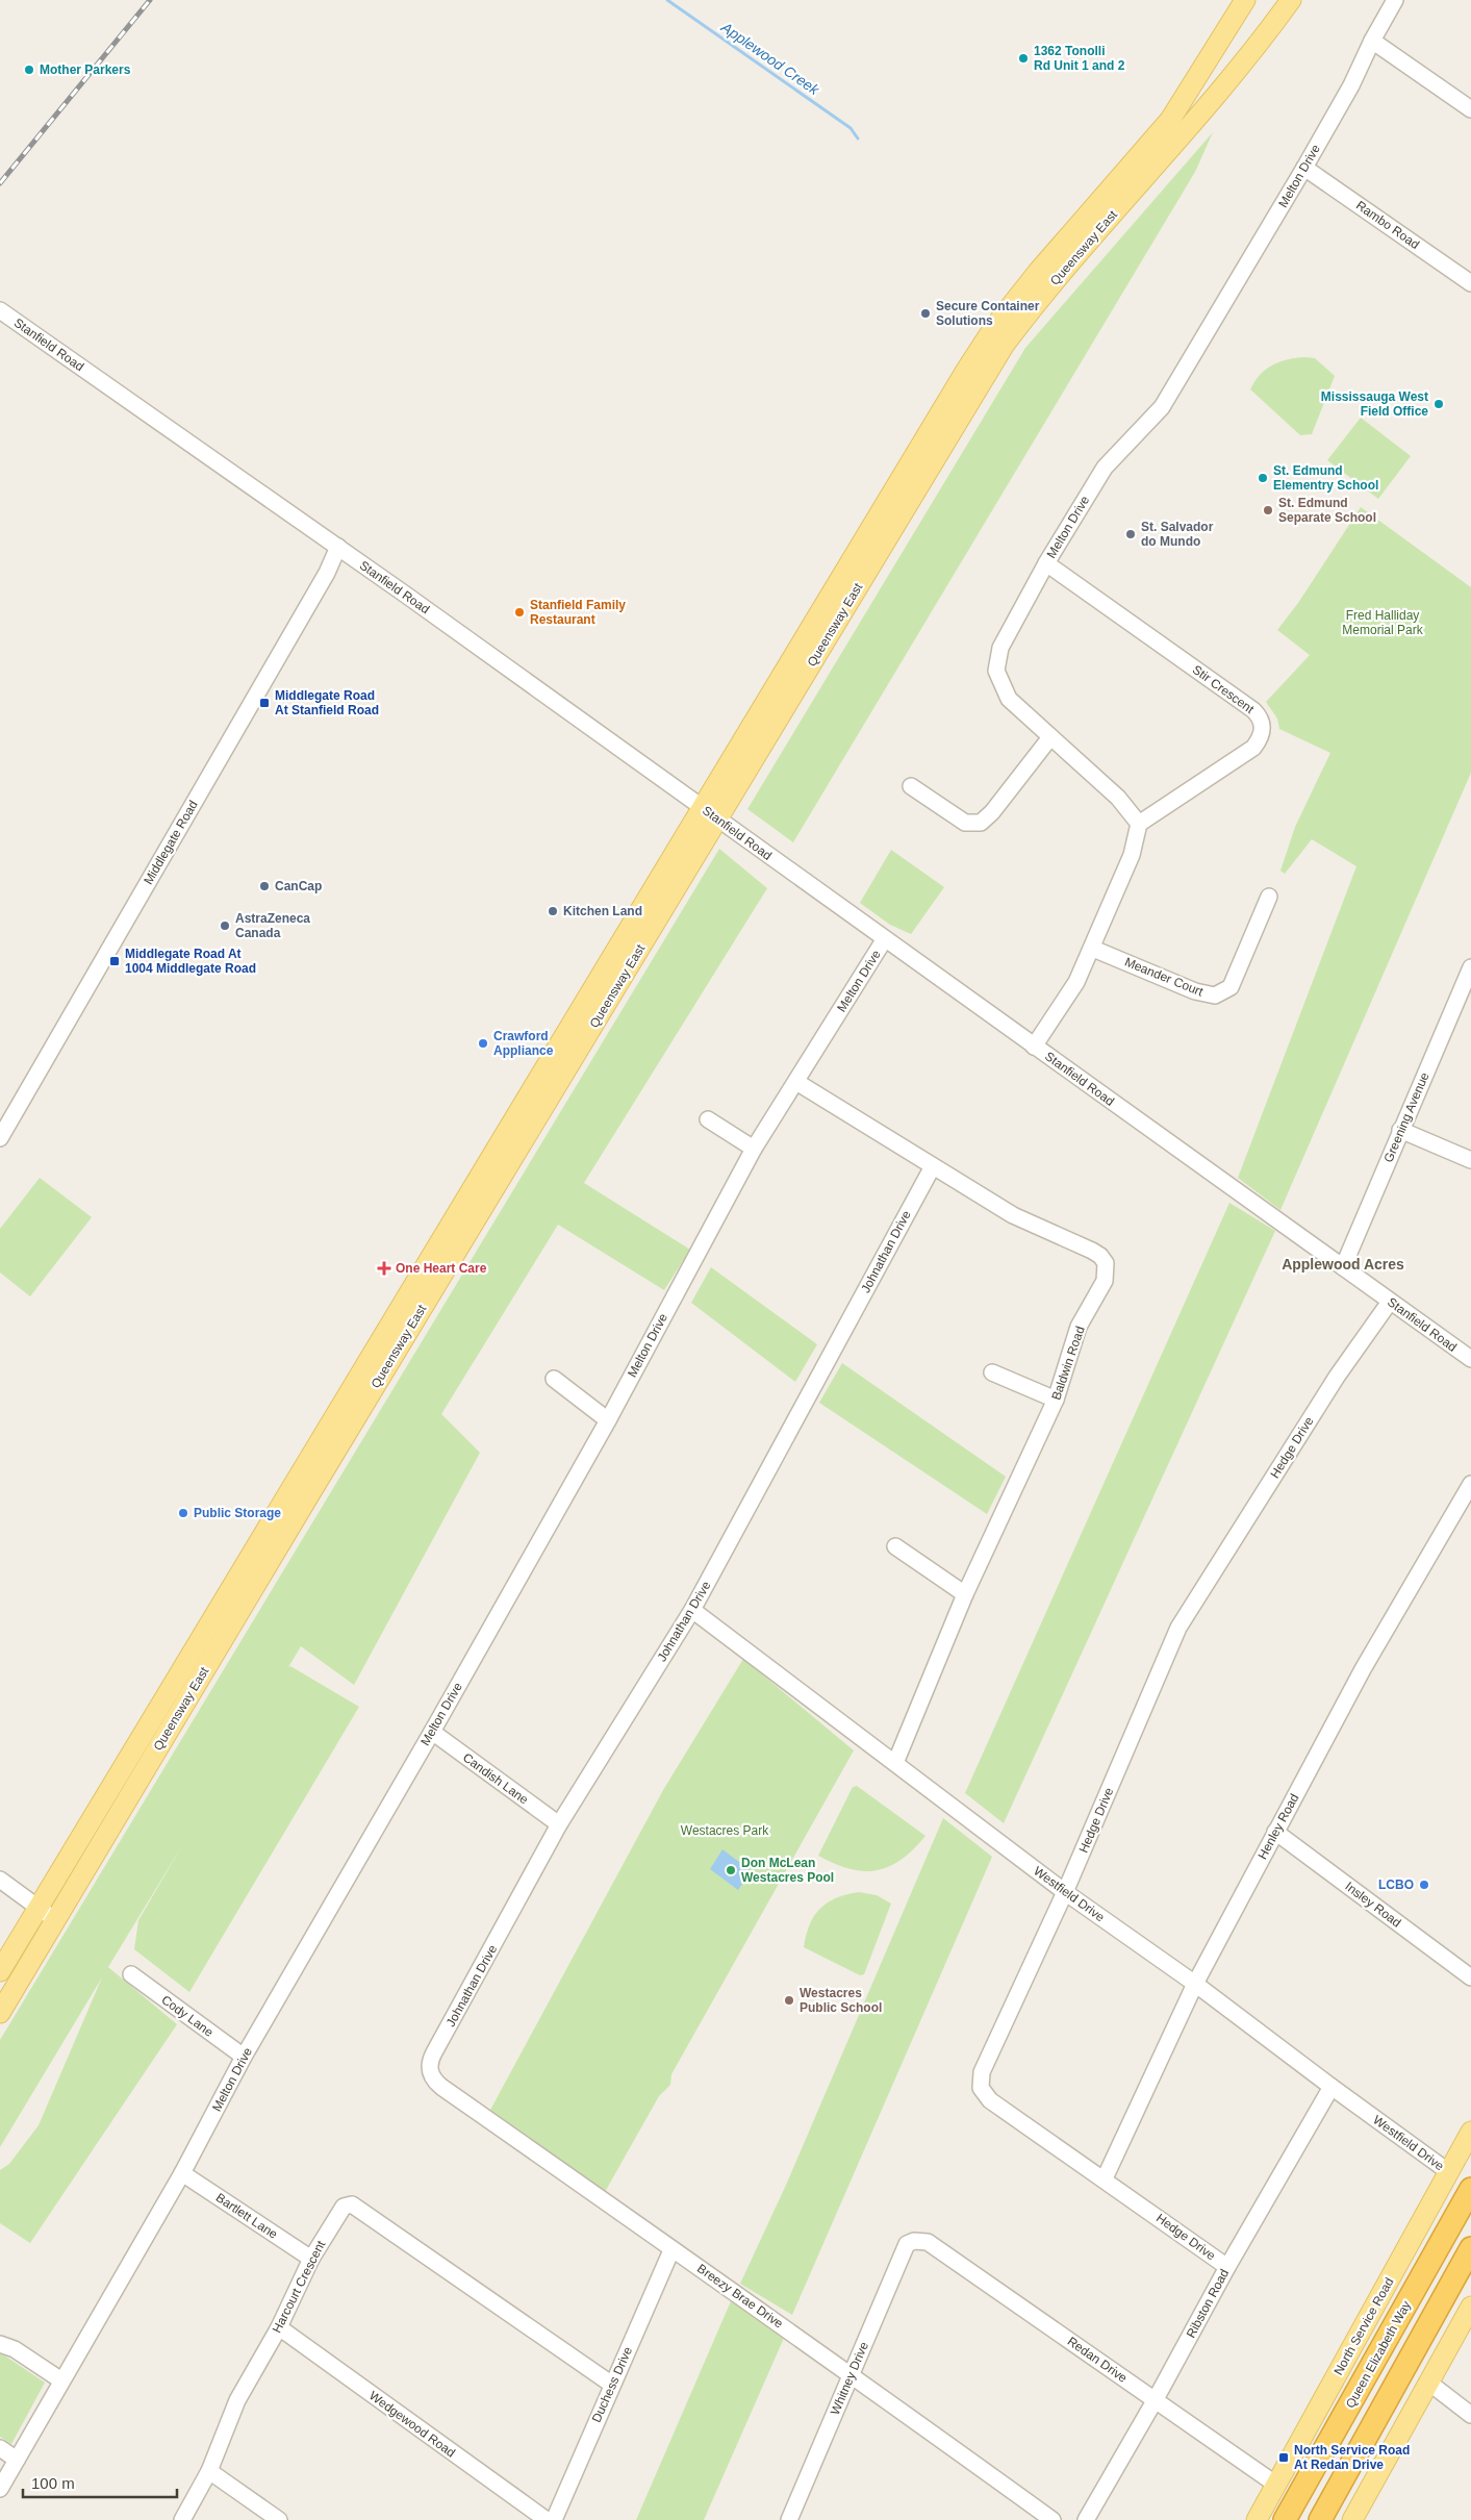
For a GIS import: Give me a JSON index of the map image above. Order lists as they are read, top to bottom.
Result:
{
  "streets": {
    "highway": ["Queen Elizabeth Way"],
    "main road": ["Queensway East", "North Service Road"],
    "street": [
      "Melton Drive",
      "Rambo Road",
      "Stanfield Road",
      "Stir Crescent",
      "Middlegate Road",
      "Meander Court",
      "Greening Avenue",
      "Johnathan Drive",
      "Baldwin Road",
      "Hedge Drive",
      "Candish Lane",
      "Henley Road",
      "Westfield Drive",
      "Insley Road",
      "Cody Lane",
      "Bartlett Lane",
      "Harcourt Crescent",
      "Breezy Brae Drive",
      "Ribston Road",
      "Redan Drive",
      "Whitney Drive",
      "Duchess Drive",
      "Wedgewood Road"
    ]
  },
  "crossings": [
    ["Melton Drive", "Rambo Road"],
    ["Melton Drive", "Stanfield Road"],
    ["Melton Drive", "Stir Crescent"],
    ["Melton Drive", "Baldwin Road"],
    ["Melton Drive", "Candish Lane"],
    ["Melton Drive", "Cody Lane"],
    ["Melton Drive", "Bartlett Lane"],
    ["Queensway East", "Stanfield Road"],
    ["Stanfield Road", "Middlegate Road"],
    ["Stanfield Road", "Greening Avenue"],
    ["Stanfield Road", "Hedge Drive"],
    ["Johnathan Drive", "Baldwin Road"],
    ["Johnathan Drive", "Candish Lane"],
    ["Johnathan Drive", "Westfield Drive"],
    ["Johnathan Drive", "Breezy Brae Drive"],
    ["Baldwin Road", "Westfield Drive"],
    ["Hedge Drive", "Henley Road"],
    ["Hedge Drive", "Westfield Drive"],
    ["Hedge Drive", "Ribston Road"],
    ["Henley Road", "Westfield Drive"],
    ["Henley Road", "Insley Road"],
    ["Westfield Drive", "Ribston Road"],
    ["Westfield Drive", "North Service Road"],
    ["Bartlett Lane", "Harcourt Crescent"],
    ["Harcourt Crescent", "Duchess Drive"],
    ["Harcourt Crescent", "Wedgewood Road"],
    ["Breezy Brae Drive", "Whitney Drive"],
    ["Breezy Brae Drive", "Duchess Drive"],
    ["Ribston Road", "Redan Drive"],
    ["North Service Road", "Redan Drive"],
    ["Redan Drive", "Whitney Drive"]
  ],
  "districts": ["Applewood Acres"],
  "water": ["Applewood Creek"],
  "parks": ["Fred Halliday Memorial Park", "Westacres Park"],
  "places": {
    "other": [
      "1362 Tonolli Rd Unit 1 and 2",
      "Mother Parkers",
      "Secure Container Solutions",
      "Mississauga West Field Office",
      "St. Edmund Elementry School",
      "St. Edmund Separate School",
      "St. Salvador do Mundo",
      "Stanfield Family Restaurant",
      "CanCap",
      "Kitchen Land",
      "AstraZeneca Canada",
      "Crawford Appliance",
      "Public Storage",
      "Don McLean Westacres Pool",
      "LCBO",
      "Westacres Public School"
    ],
    "transit": ["Middlegate Road At Stanfield Road", "Middlegate Road At 1004 Middlegate Road", "North Service Road At Redan Drive"],
    "health": ["One Heart Care"]
  },
  "scale_bar": "100 m"
}
